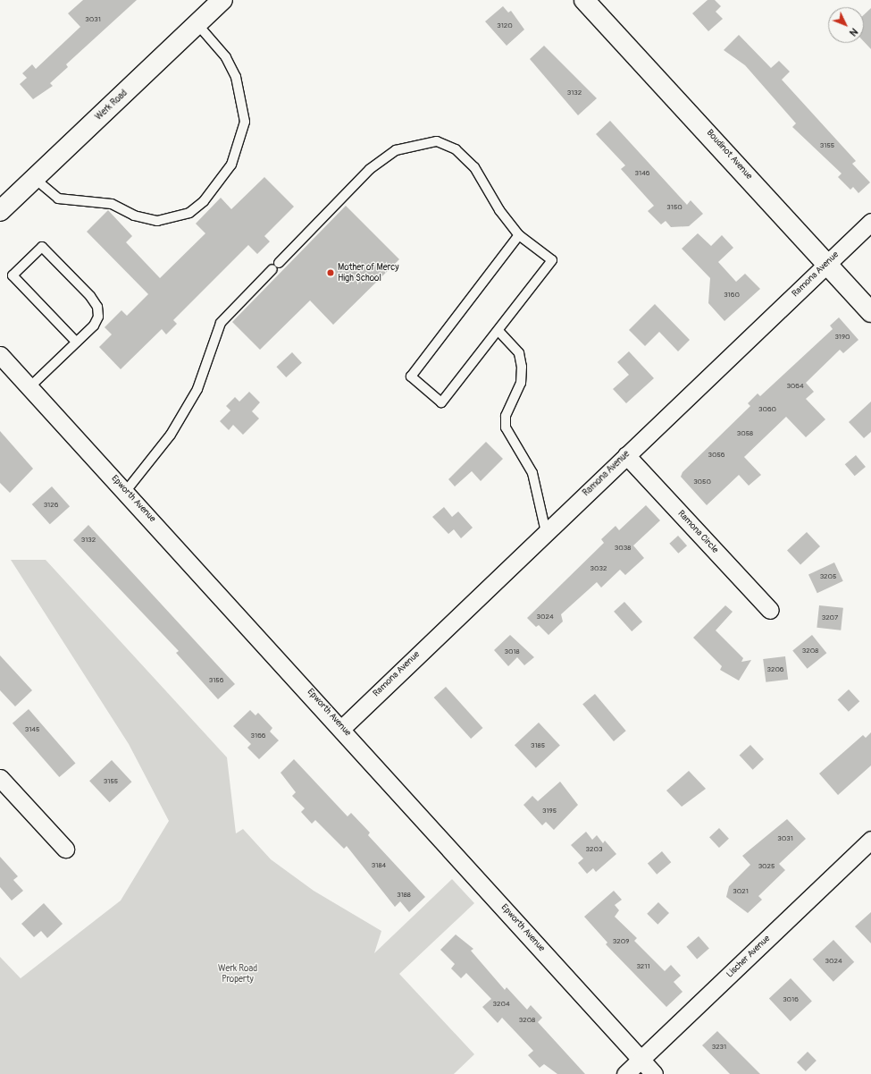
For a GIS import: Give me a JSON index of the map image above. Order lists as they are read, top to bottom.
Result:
{
  "streets": {
    "street": [
      "Werk Road",
      "Boudinot Avenue",
      "Ramona Avenue",
      "Epworth Avenue",
      "Ramona Circle",
      "Lischer Avenue"
    ]
  },
  "crossings": [
    ["Boudinot Avenue", "Ramona Avenue"],
    ["Ramona Avenue", "Epworth Avenue"],
    ["Ramona Avenue", "Ramona Circle"],
    ["Epworth Avenue", "Lischer Avenue"]
  ],
  "parks": ["Werk Road Property"],
  "places": ["Mother of Mercy High School"],
  "house_numbers": [
    "3031",
    "3120",
    "3132",
    "3155",
    "3146",
    "3150",
    "3160",
    "3190",
    "3064",
    "3060",
    "3058",
    "3056",
    "3050",
    "3126",
    "3132",
    "3038",
    "3032",
    "3205",
    "3024",
    "3207",
    "3208",
    "3018",
    "3206",
    "3156",
    "3145",
    "3166",
    "3185",
    "3155",
    "3195",
    "3031",
    "3203",
    "3184",
    "3025",
    "3021",
    "3188",
    "3209",
    "3024",
    "3211",
    "3016",
    "3204",
    "3208",
    "3231"
  ],
  "north": "bottom right"
}
